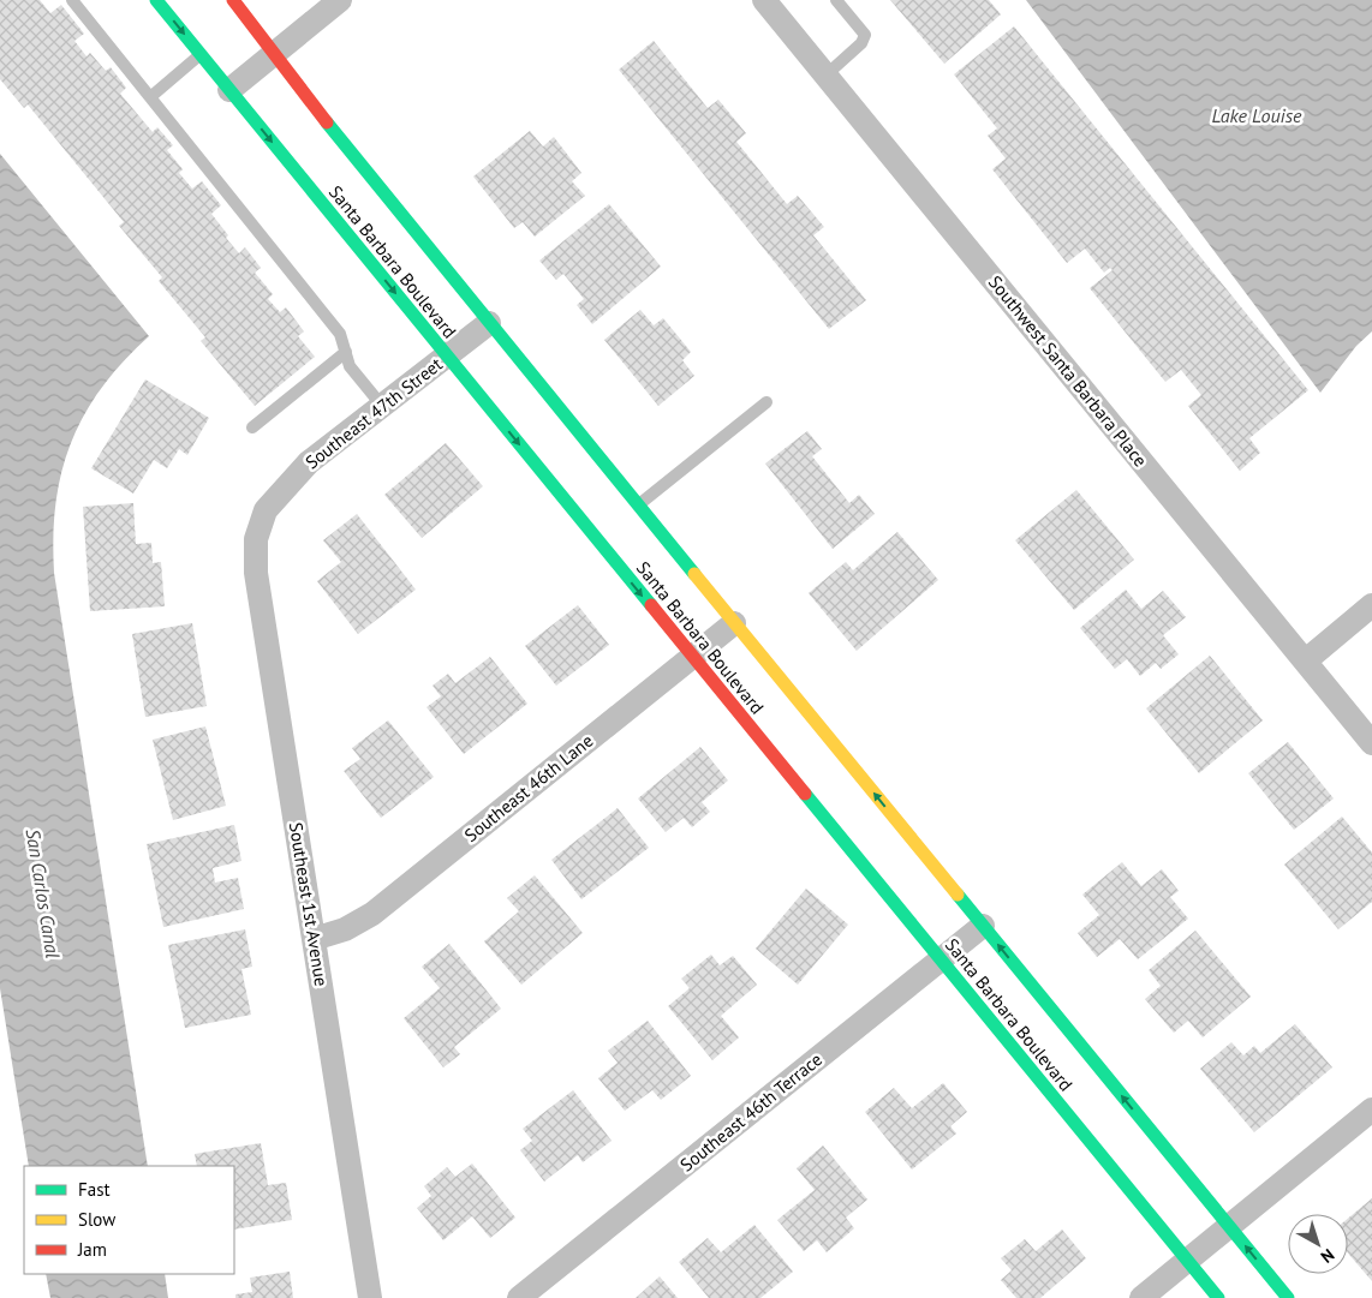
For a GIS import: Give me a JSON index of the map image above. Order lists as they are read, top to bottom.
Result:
{
  "streets": {
    "main road": ["Santa Barbara Boulevard"],
    "street": [
      "Southwest Santa Barbara Place",
      "Southeast 47th Street",
      "Southeast 46th Lane",
      "Southeast 1st Avenue",
      "Southeast 46th Terrace"
    ]
  },
  "crossings": [
    ["Santa Barbara Boulevard", "Southeast 47th Street"],
    ["Santa Barbara Boulevard", "Southeast 46th Lane"],
    ["Santa Barbara Boulevard", "Southeast 46th Terrace"],
    ["Southeast 47th Street", "Southeast 1st Avenue"],
    ["Southeast 46th Lane", "Southeast 1st Avenue"]
  ],
  "water": ["Lake Louise", "San Carlos Canal"],
  "legend": ["Fast", "Slow", "Jam"],
  "north": "bottom right"
}
